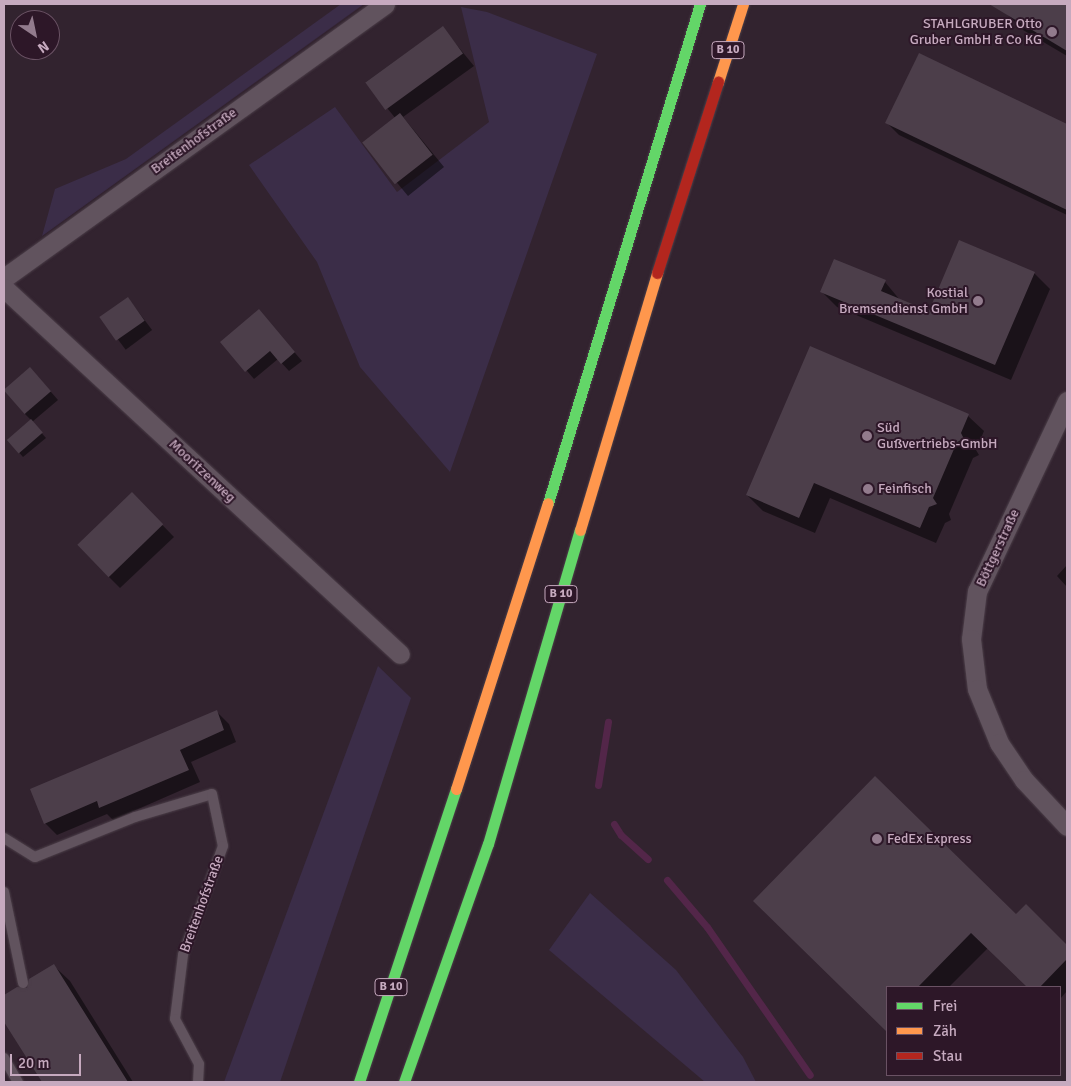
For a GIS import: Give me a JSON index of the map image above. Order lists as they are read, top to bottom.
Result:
{
  "streets": {
    "highway": ["B 10"],
    "street": ["Breitenhofstraße", "Mooritzenweg", "Böttgerstraße"]
  },
  "places": [
    "STAHLGRUBER Otto Gruber GmbH & Co KG",
    "Kostial Bremsendienst GmbH",
    "Süd Gußvertriebs-GmbH",
    "Feinfisch",
    "FedEx Express"
  ],
  "legend": ["Frei", "Zäh", "Stau"],
  "scale_bar": "20 m",
  "north": "bottom right"
}
